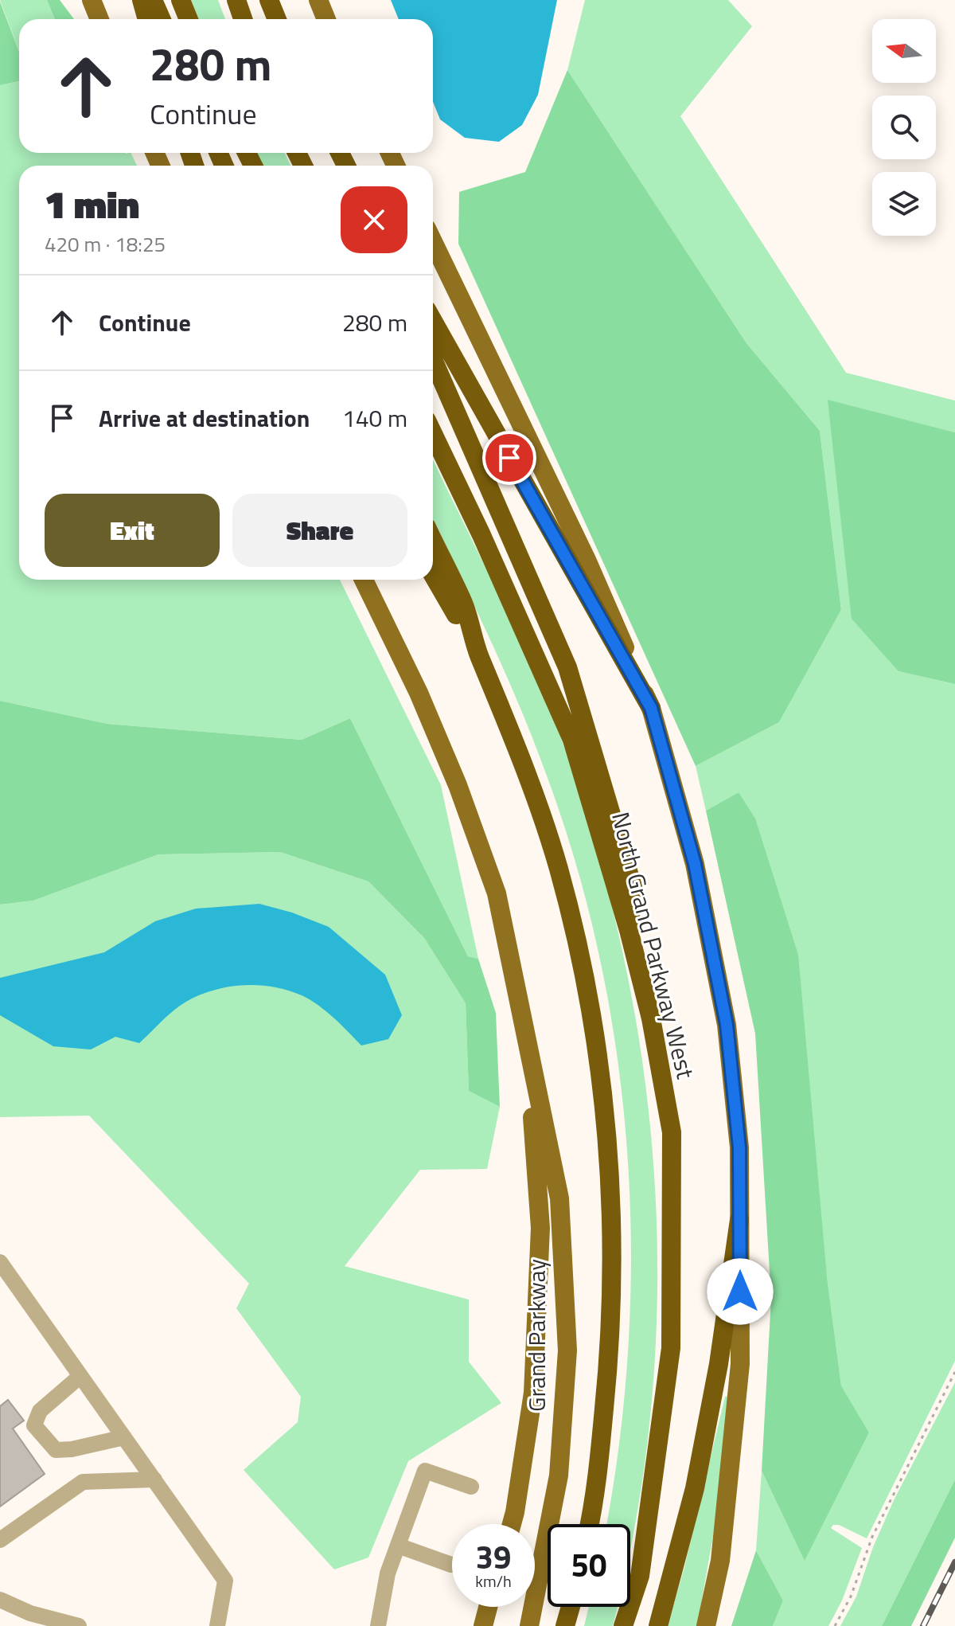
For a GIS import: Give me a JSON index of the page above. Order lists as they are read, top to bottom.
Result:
{
  "streets": {
    "highway": ["North Grand Parkway West"],
    "main road": ["Grand Parkway"]
  },
  "north": "left",
  "page": {
    "turn": ["280 m", "Continue"],
    "heading": ["1 min", "420 m · 18:25"],
    "list": [
      {
        "name": "Continue",
        "value": "280 m"
      },
      {
        "name": "Arrive at destination",
        "value": "140 m"
      }
    ],
    "buttons": ["Exit", "Share"],
    "speed": "39 km/h",
    "limit": "50"
  }
}
